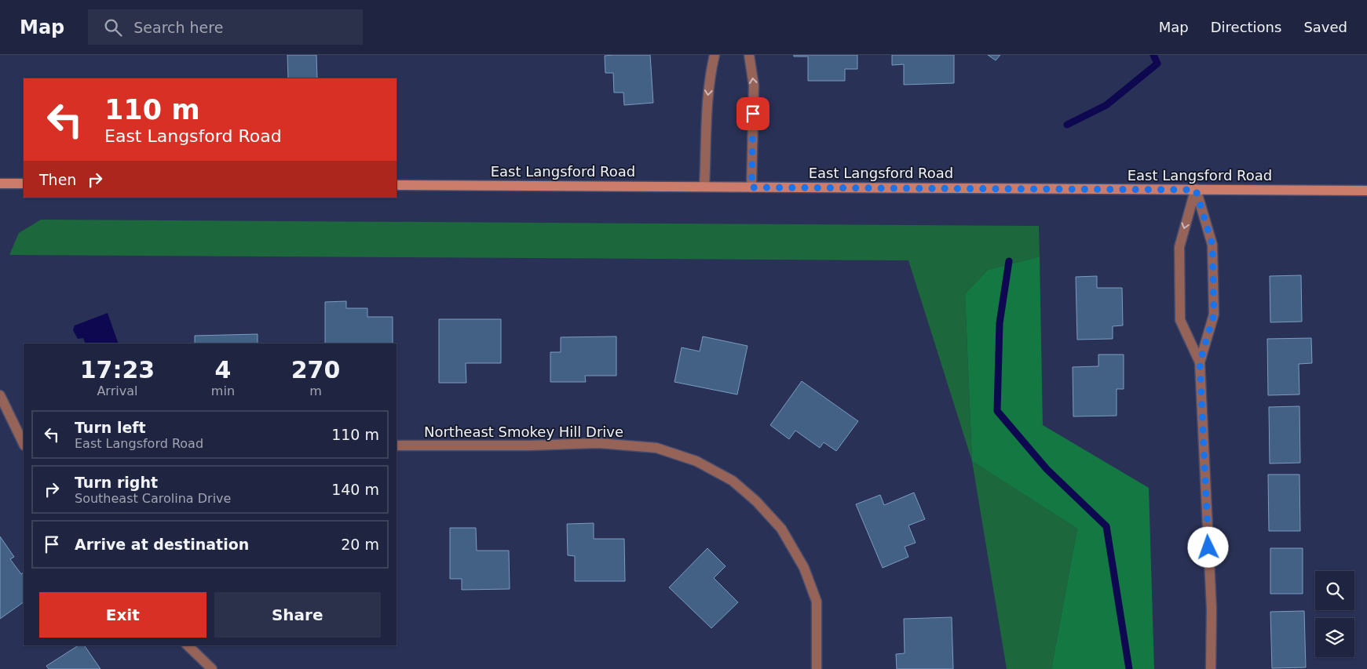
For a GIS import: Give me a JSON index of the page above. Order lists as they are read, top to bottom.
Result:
{
  "streets": {
    "street": ["East Langsford Road", "Northeast Smokey Hill Drive"]
  },
  "page": {
    "header": "Map",
    "search": "Search here",
    "nav": ["Map", "Directions", "Saved"],
    "turn": ["110 m", "East Langsford Road"],
    "then": "Then",
    "eta": [
      "17:23",
      "Arrival",
      "4",
      "min",
      "270",
      "m"
    ],
    "list": [
      {
        "name": "Turn left",
        "note": "East Langsford Road",
        "value": "110 m"
      },
      {
        "name": "Turn right",
        "note": "Southeast Carolina Drive",
        "value": "140 m"
      },
      {
        "name": "Arrive at destination",
        "value": "20 m"
      }
    ],
    "buttons": ["Exit", "Share"]
  }
}
